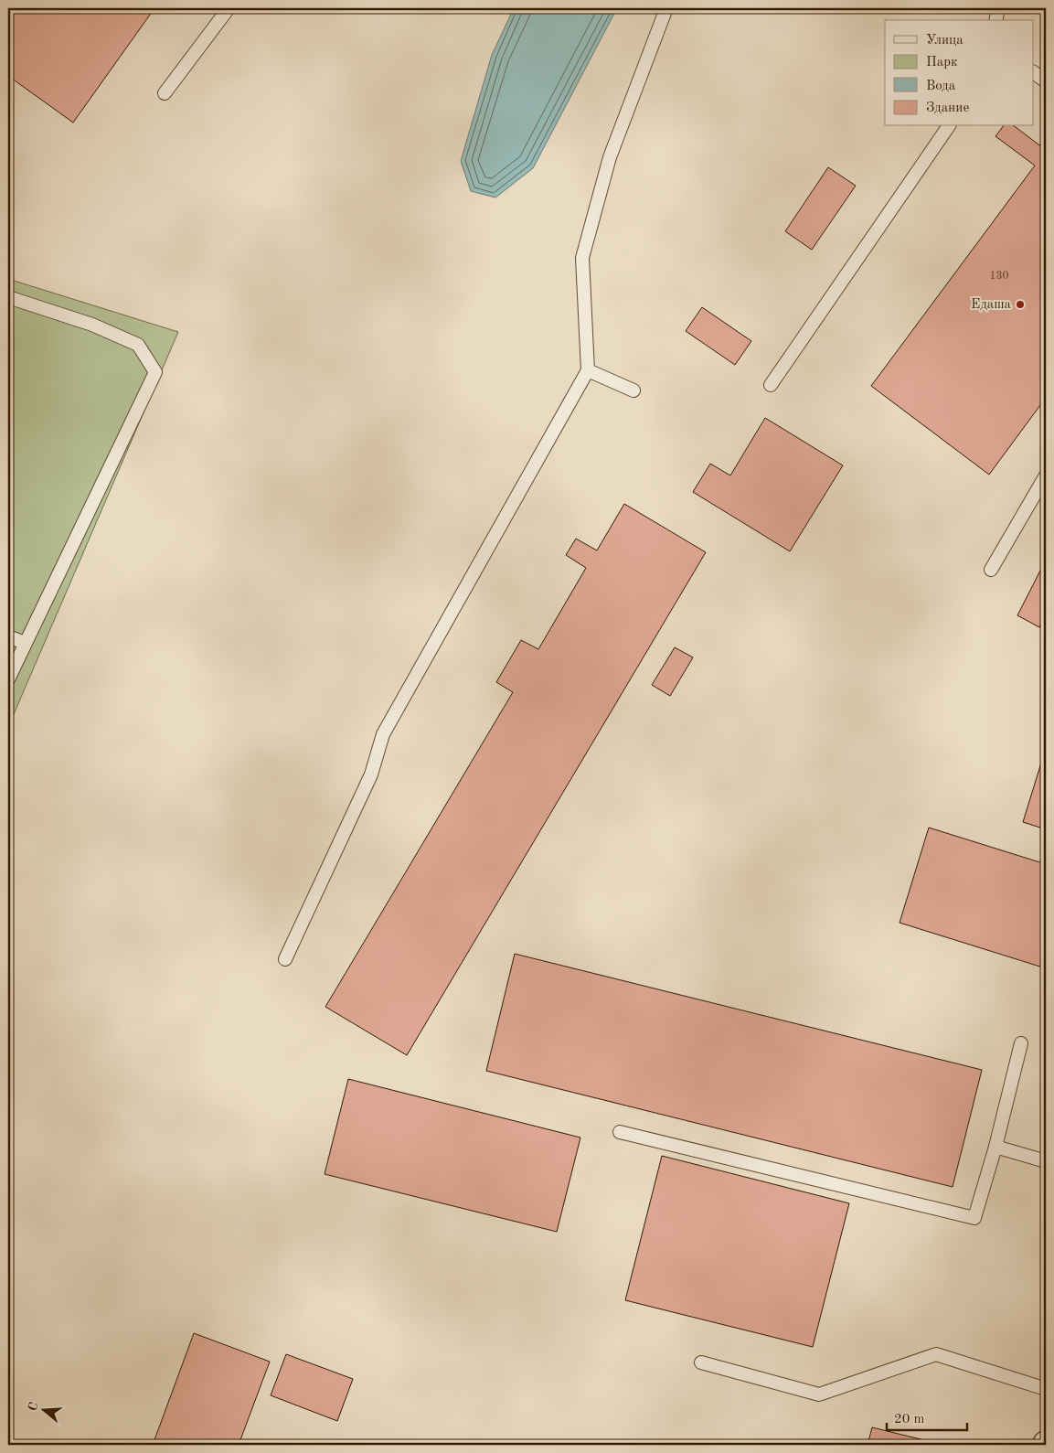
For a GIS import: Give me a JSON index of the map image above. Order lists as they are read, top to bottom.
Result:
{
  "places": ["Едаша"],
  "house_numbers": ["130"],
  "legend": [
    "Улица",
    "Парк",
    "Вода",
    "Здание"
  ],
  "scale_bar": "20 m",
  "north": "left"
}
